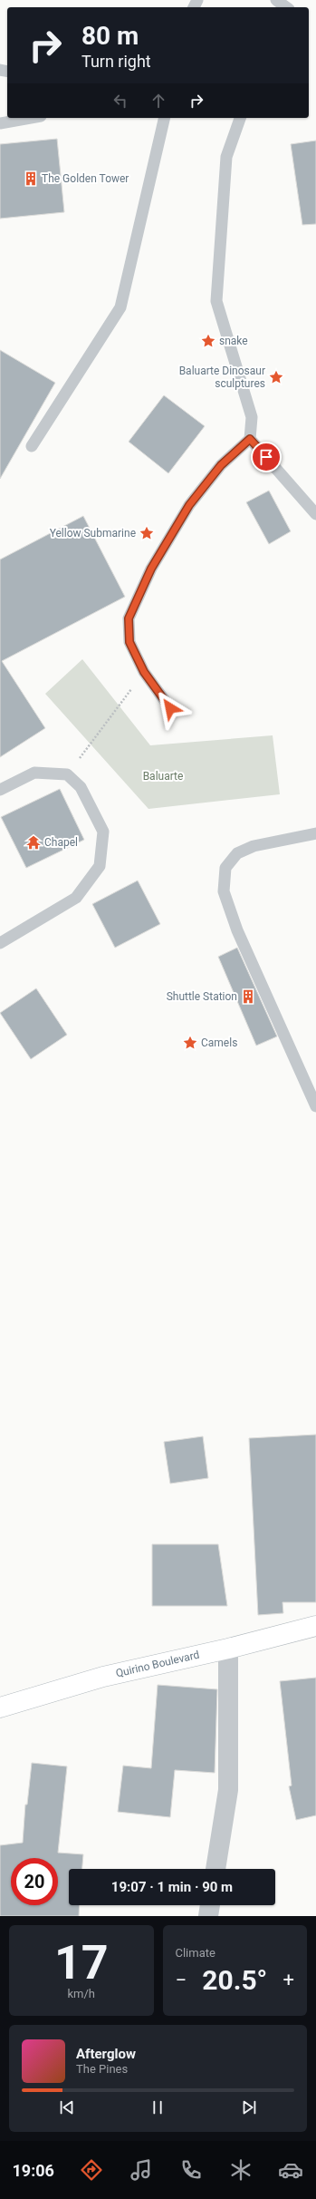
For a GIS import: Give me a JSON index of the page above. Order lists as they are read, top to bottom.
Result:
{
  "streets": {
    "main road": ["Quirino Boulevard"]
  },
  "parks": ["Baluarte"],
  "places": {
    "building": ["The Golden Tower", "Shuttle Station"],
    "place": [
      "snake",
      "Baluarte Dinosaur sculptures",
      "Yellow Submarine",
      "Camels"
    ],
    "temple": ["Chapel"]
  },
  "page": {
    "turn": ["80 m", "Turn right"],
    "limit": "20",
    "trip": "19:07 · 1 min · 90 m",
    "tile": [
      ["17", "km/h"],
      "Climate"
    ],
    "heat": ["−", "20.5°", "+"],
    "song": ["Afterglow", "The Pines"],
    "tabs": "19:06"
  }
}
